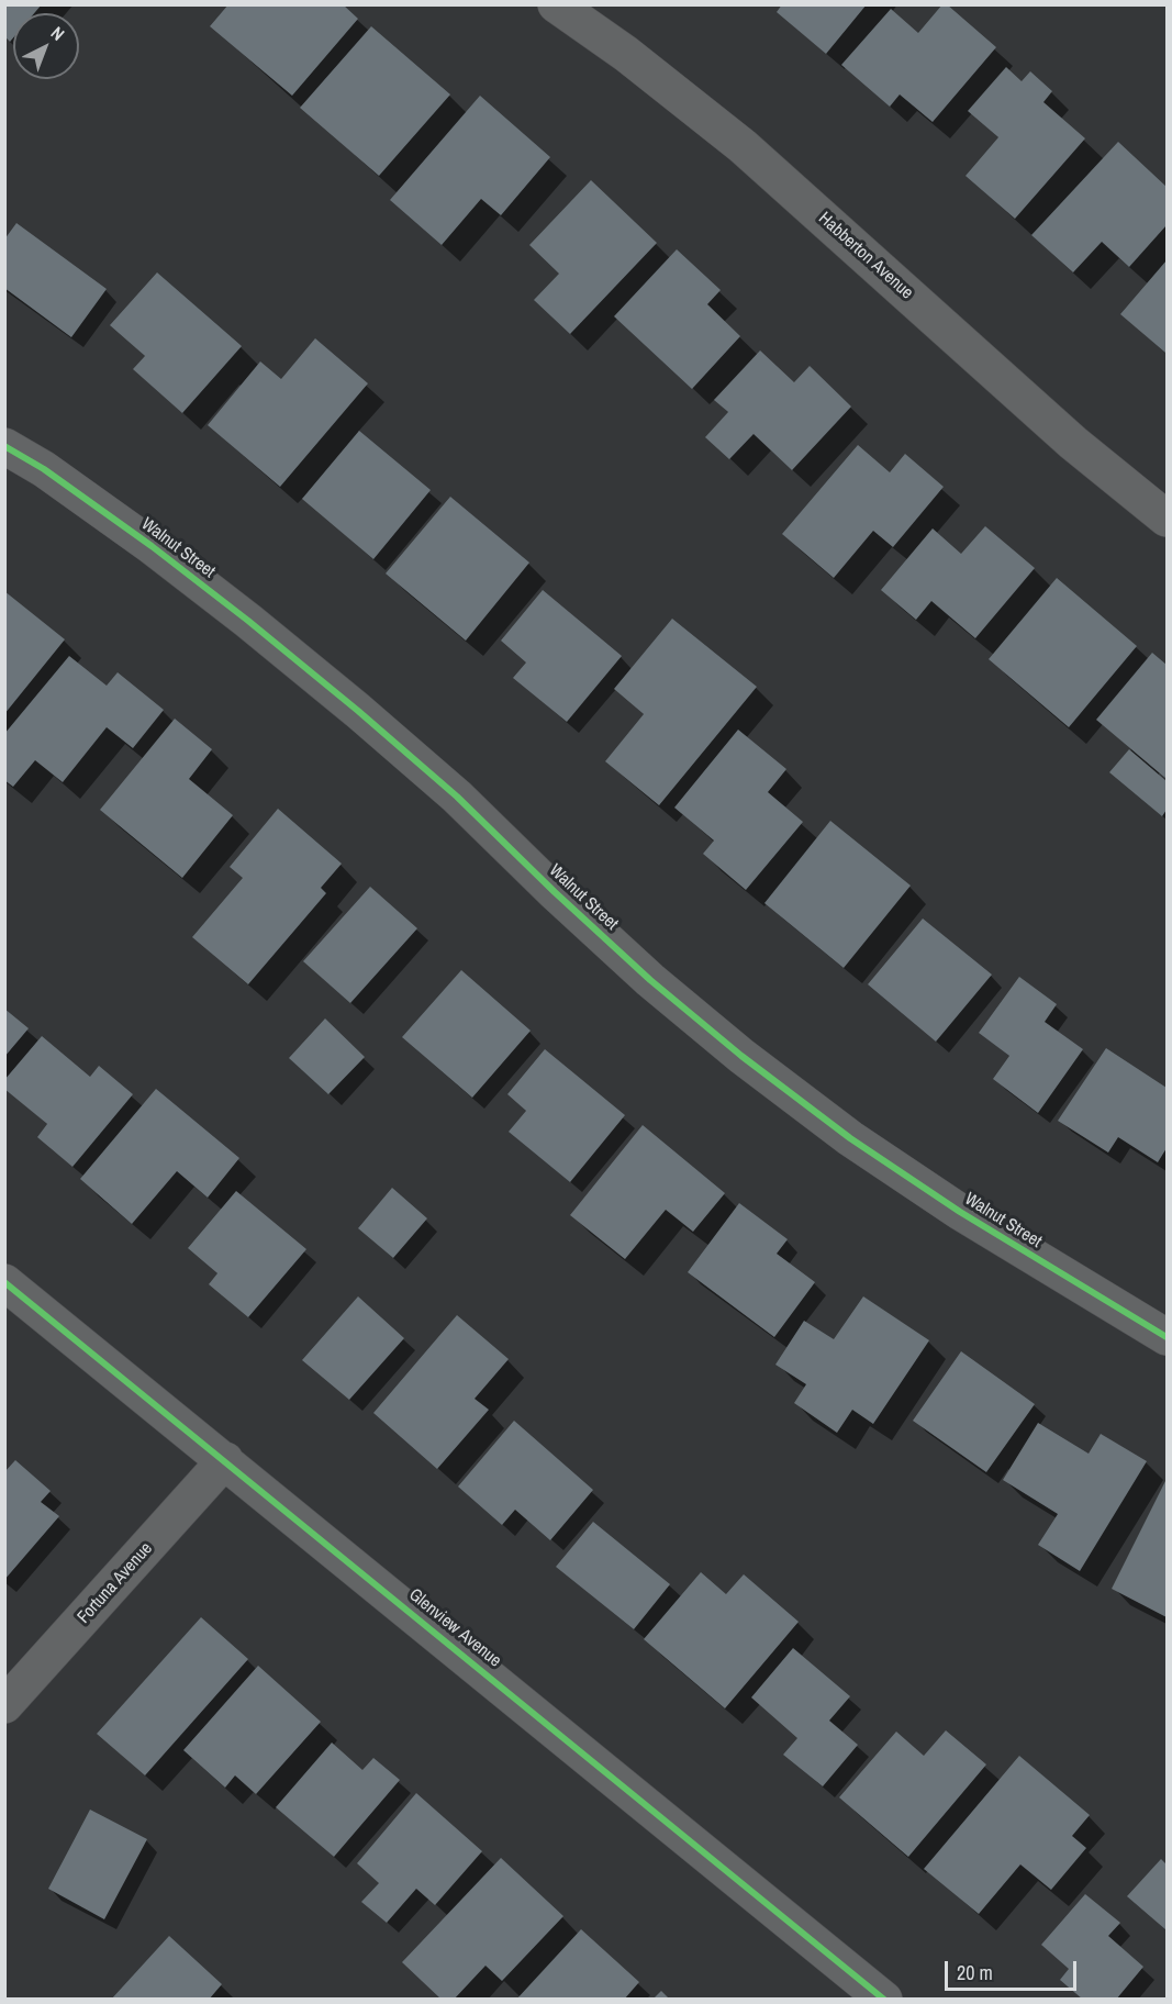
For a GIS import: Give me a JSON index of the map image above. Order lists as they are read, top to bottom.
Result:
{
  "streets": {
    "street": [
      "Habberton Avenue",
      "Walnut Street",
      "Fortuna Avenue",
      "Glenview Avenue"
    ]
  },
  "crossings": [
    ["Fortuna Avenue", "Glenview Avenue"]
  ],
  "scale_bar": "20 m",
  "north": "top right"
}
